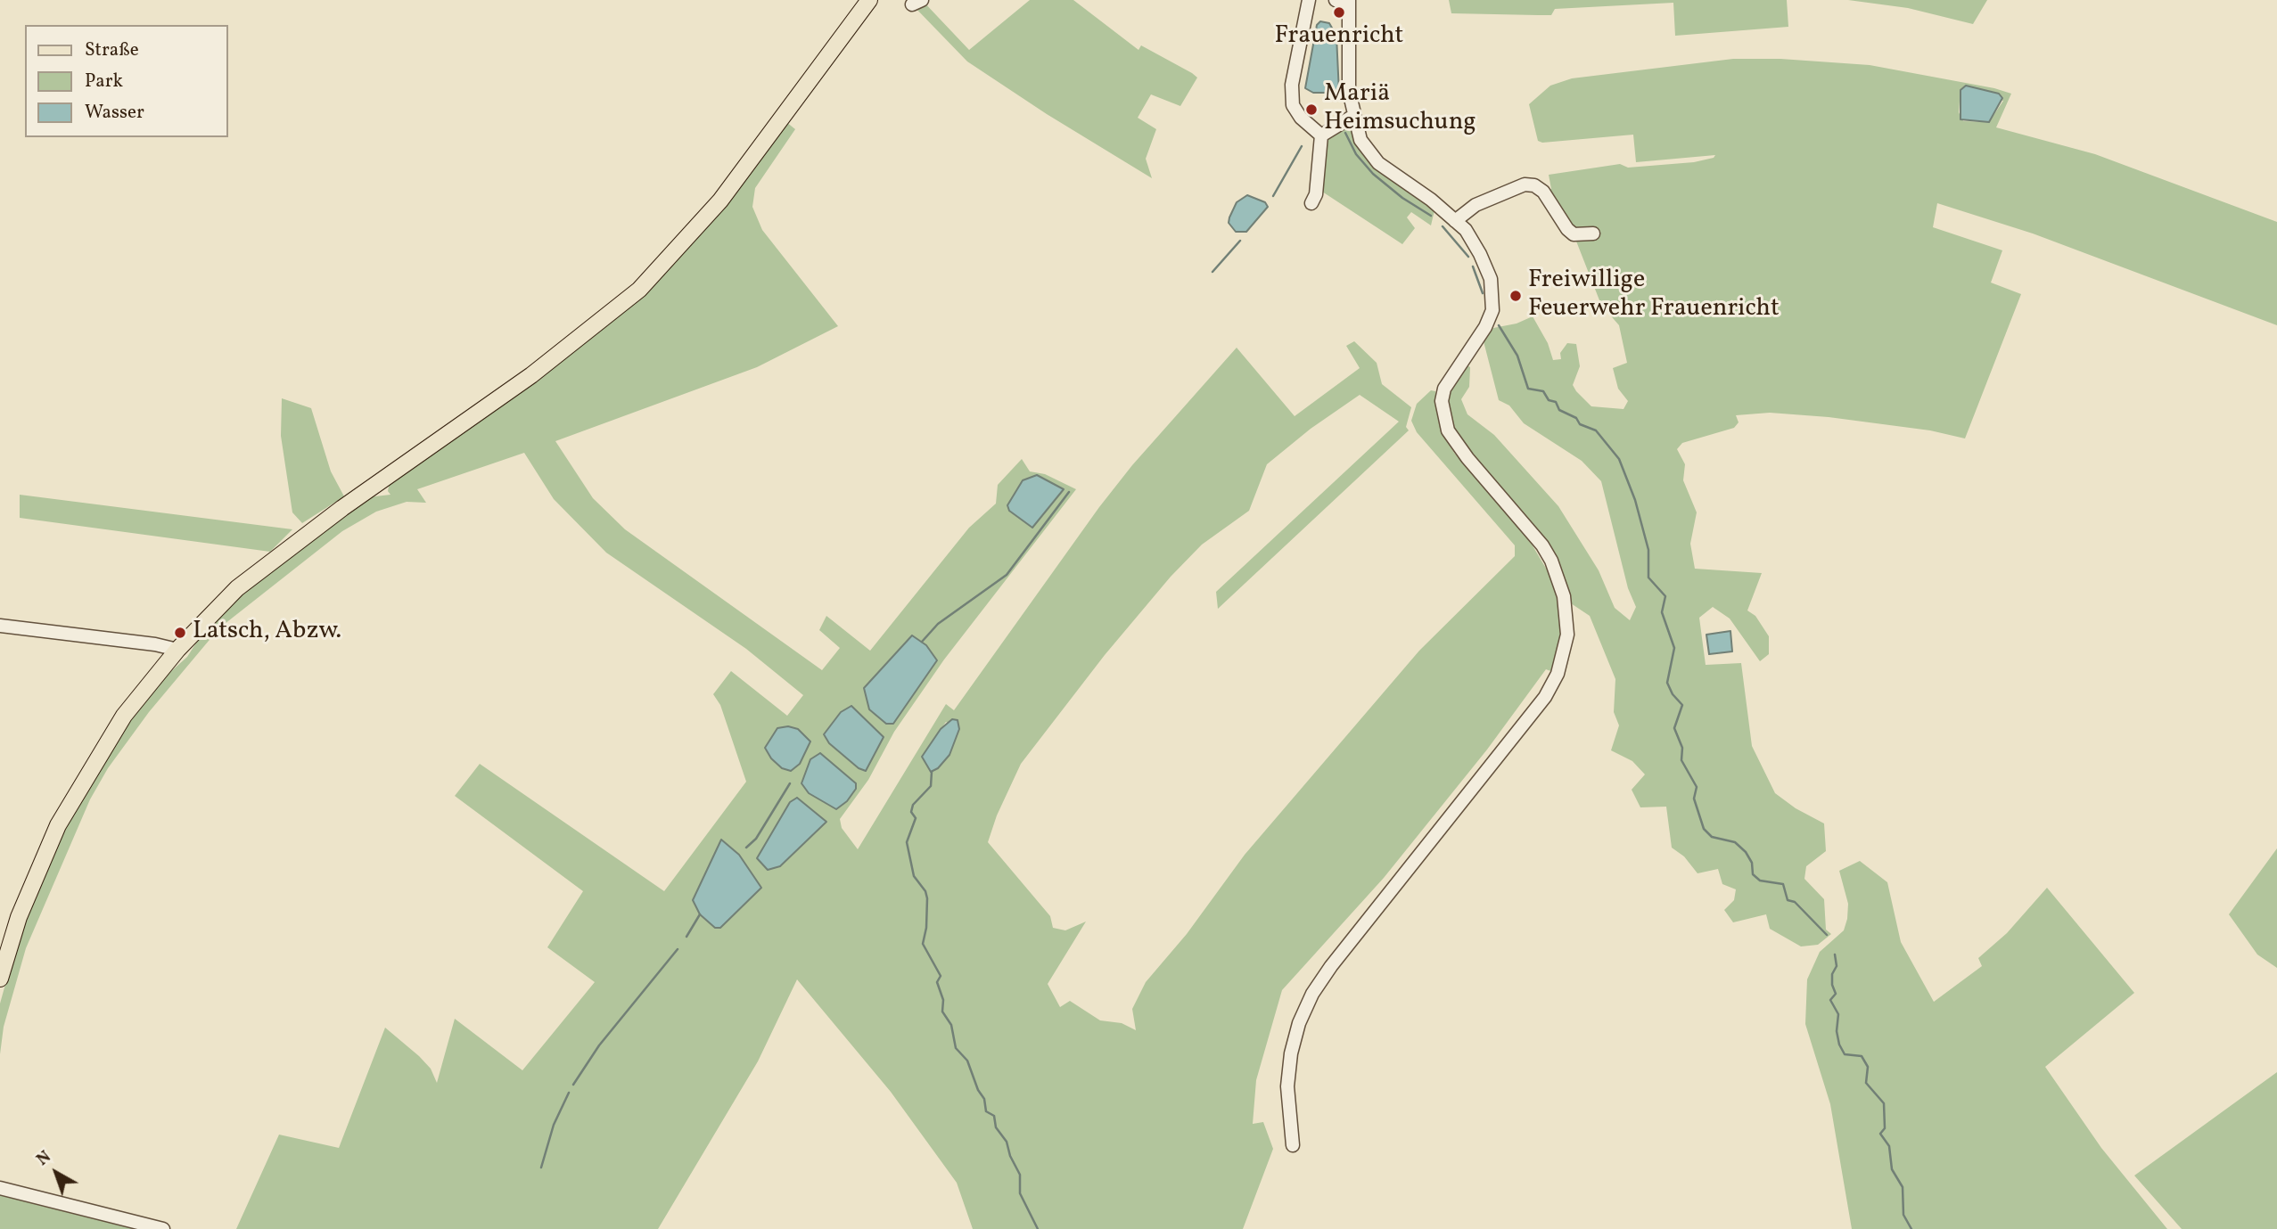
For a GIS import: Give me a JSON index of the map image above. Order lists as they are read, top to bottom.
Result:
{
  "places": [
    "Frauenricht",
    "Mariä Heimsuchung",
    "Freiwillige Feuerwehr Frauenricht",
    "Latsch, Abzw."
  ],
  "legend": ["Straße", "Park", "Wasser"],
  "north": "top left"
}
